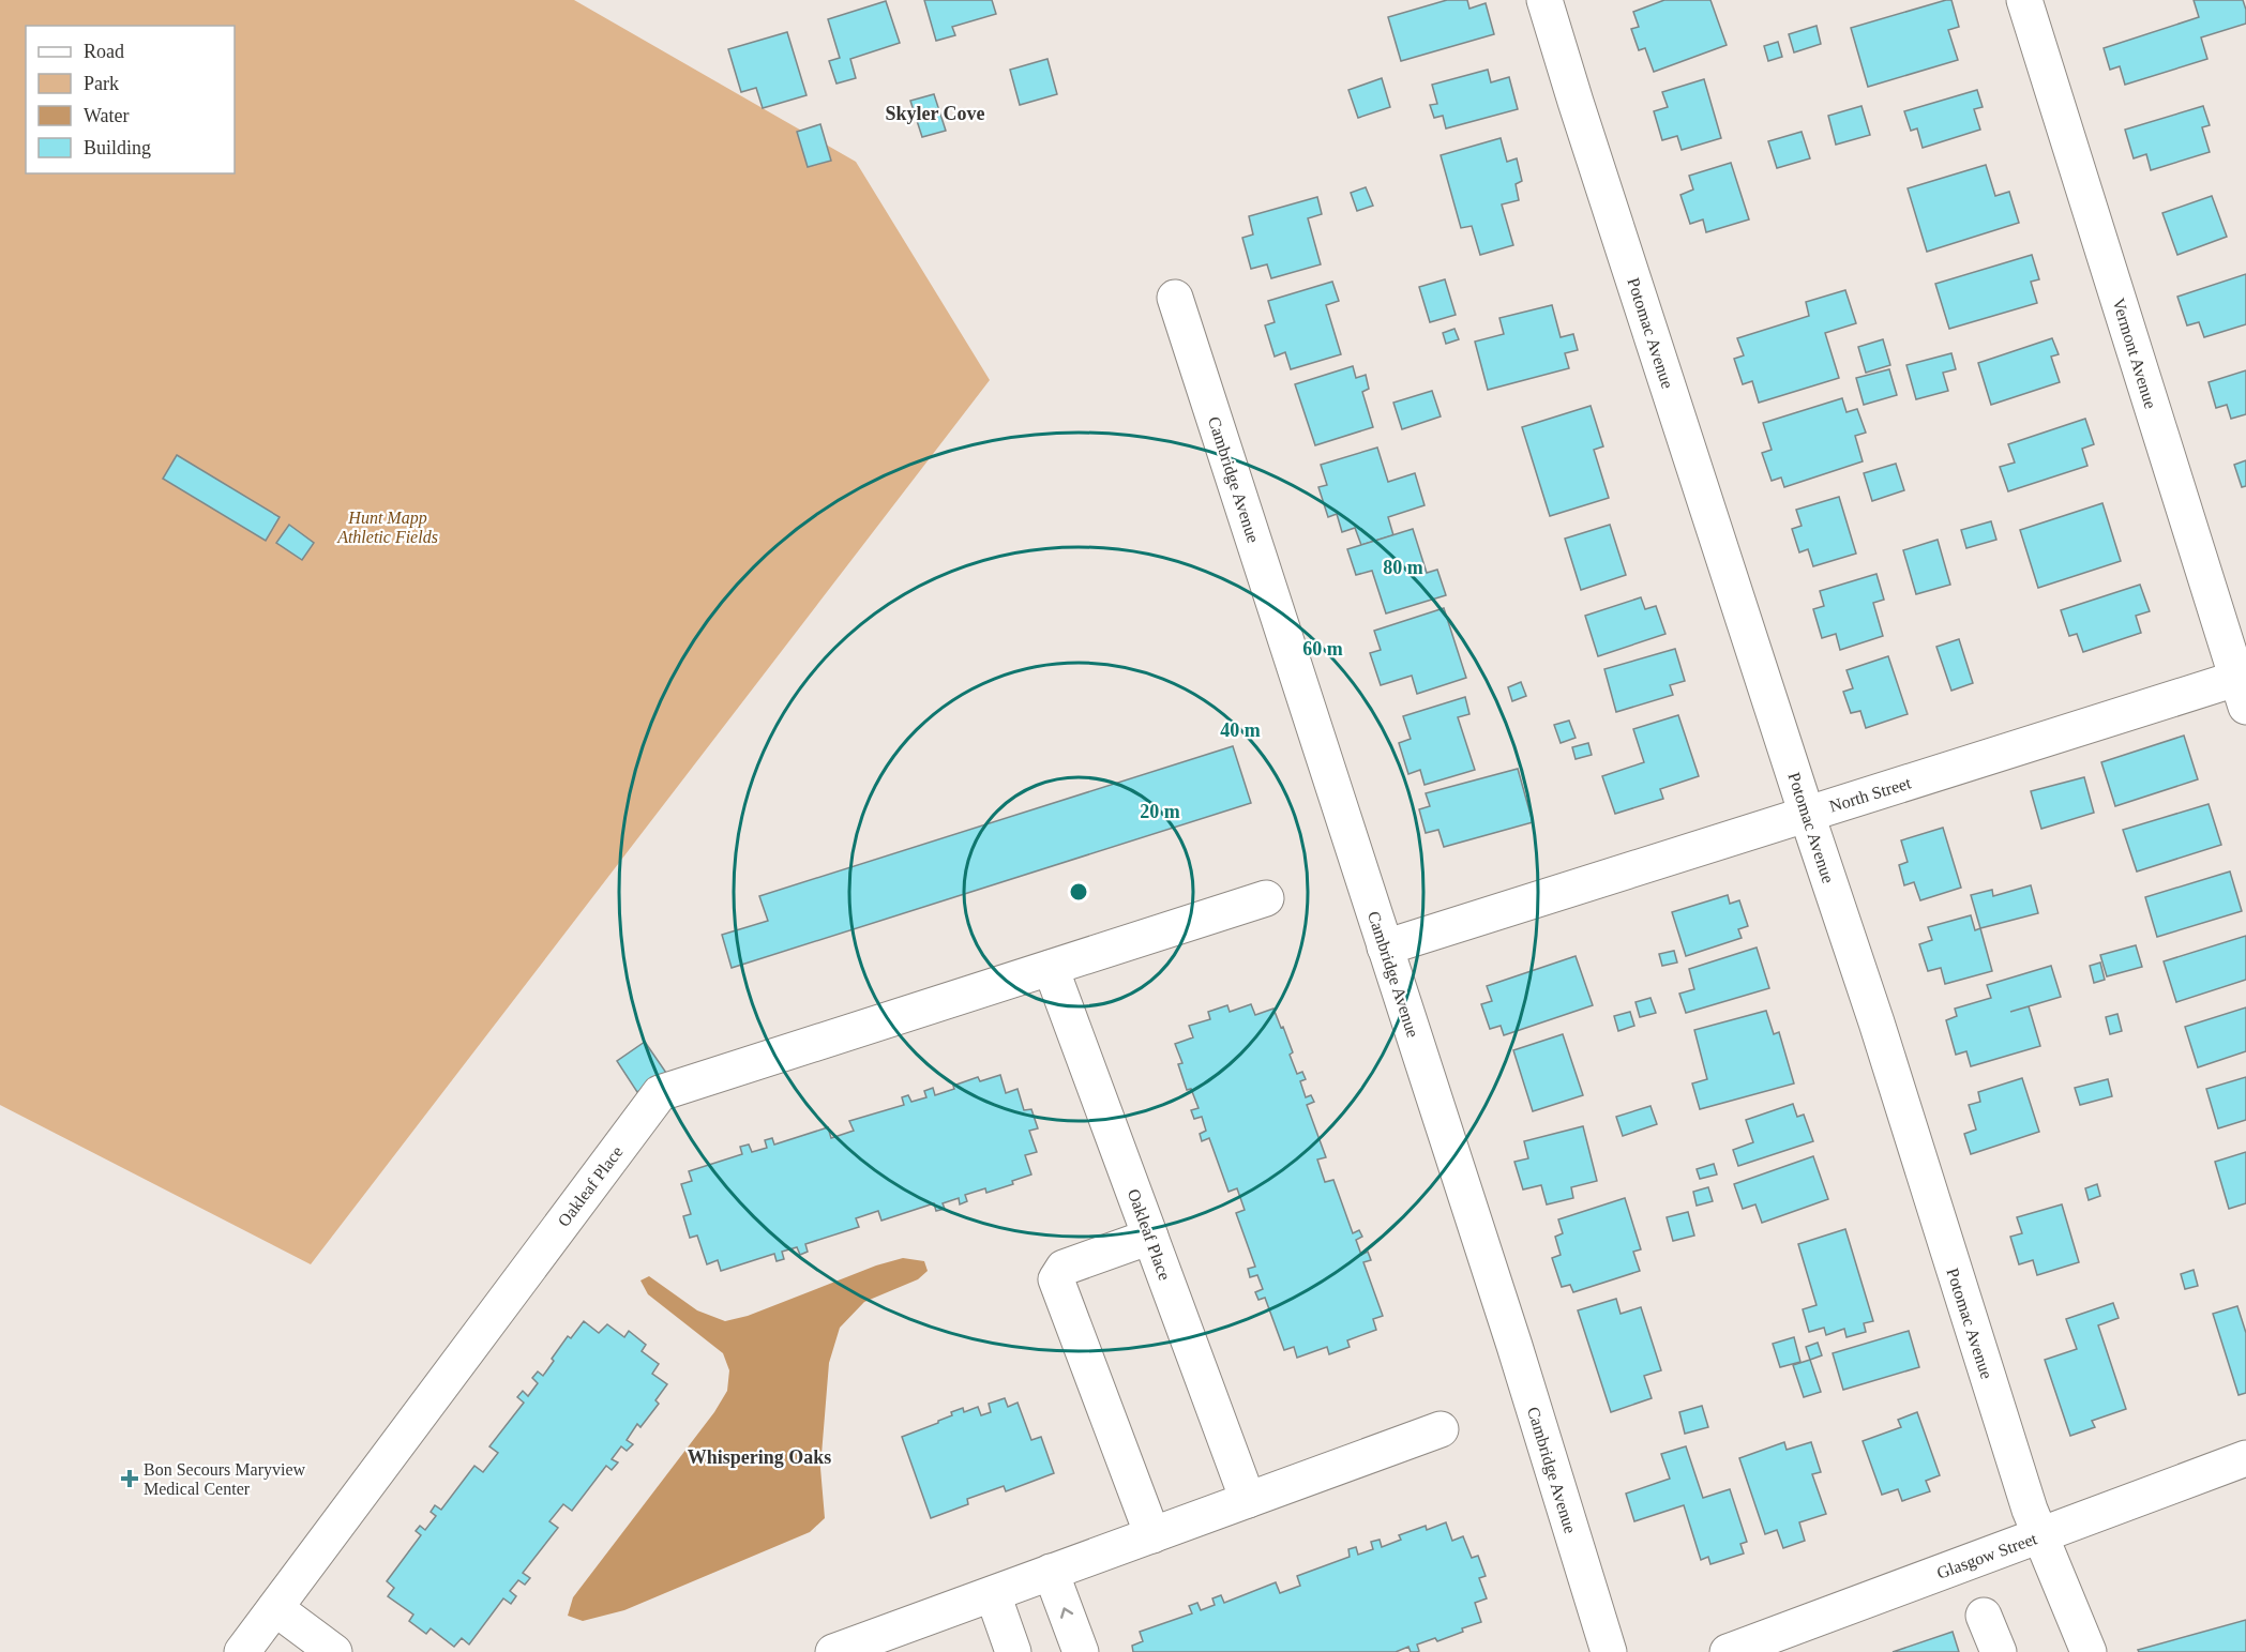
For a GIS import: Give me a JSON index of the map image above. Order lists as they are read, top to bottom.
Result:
{
  "streets": {
    "street": [
      "Potomac Avenue",
      "Vermont Avenue",
      "Cambridge Avenue",
      "North Street",
      "Oakleaf Place",
      "Glasgow Street"
    ]
  },
  "crossings": [
    ["Potomac Avenue", "North Street"],
    ["Potomac Avenue", "Glasgow Street"],
    ["Vermont Avenue", "North Street"],
    ["Cambridge Avenue", "North Street"]
  ],
  "districts": ["Skyler Cove", "Whispering Oaks"],
  "parks": ["Hunt Mapp Athletic Fields"],
  "places": {
    "health": ["Bon Secours Maryview Medical Center"]
  },
  "legend": [
    "Road",
    "Park",
    "Water",
    "Building"
  ],
  "rings": [
    "80 m",
    "60 m",
    "40 m",
    "20 m"
  ]
}
